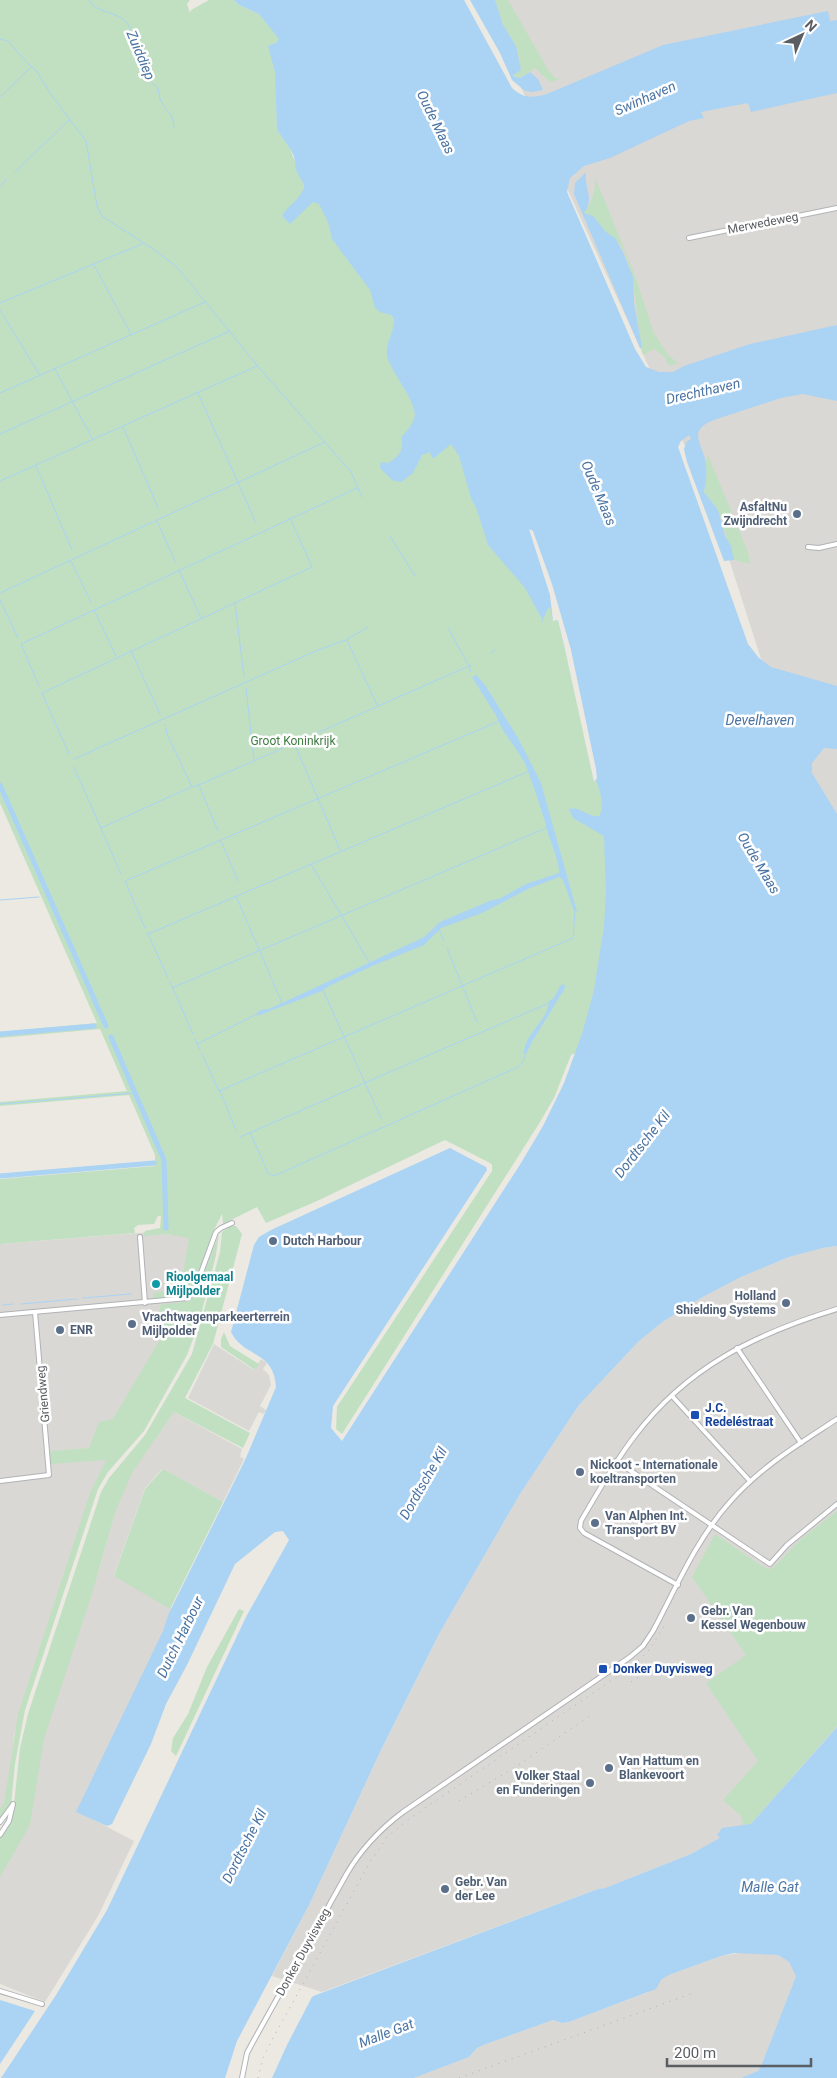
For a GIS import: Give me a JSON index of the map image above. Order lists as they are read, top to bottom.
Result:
{
  "streets": {
    "street": ["Merwedeweg", "Griendweg", "Donker Duyvisweg"]
  },
  "water": [
    "Zuiddiep",
    "Swinhaven",
    "Oude Maas",
    "Drechthaven",
    "Develhaven",
    "Dordtsche Kil",
    "Dutch Harbour",
    "Malle Gat"
  ],
  "parks": ["Groot Koninkrijk"],
  "places": {
    "other": [
      "AsfaltNu Zwijndrecht",
      "Dutch Harbour",
      "Rioolgemaal Mijlpolder",
      "Holland Shielding Systems",
      "Vrachtwagenparkeerterrein Mijlpolder",
      "ENR",
      "Nickoot - Internationale koeltransporten",
      "Van Alphen Int. Transport BV",
      "Gebr. Van Kessel Wegenbouw",
      "Van Hattum en Blankevoort",
      "Volker Staal en Funderingen",
      "Gebr. Van der Lee"
    ],
    "transit": ["J.C. Redeléstraat", "Donker Duyvisweg"]
  },
  "scale_bar": "200 m",
  "north": "top right"
}
